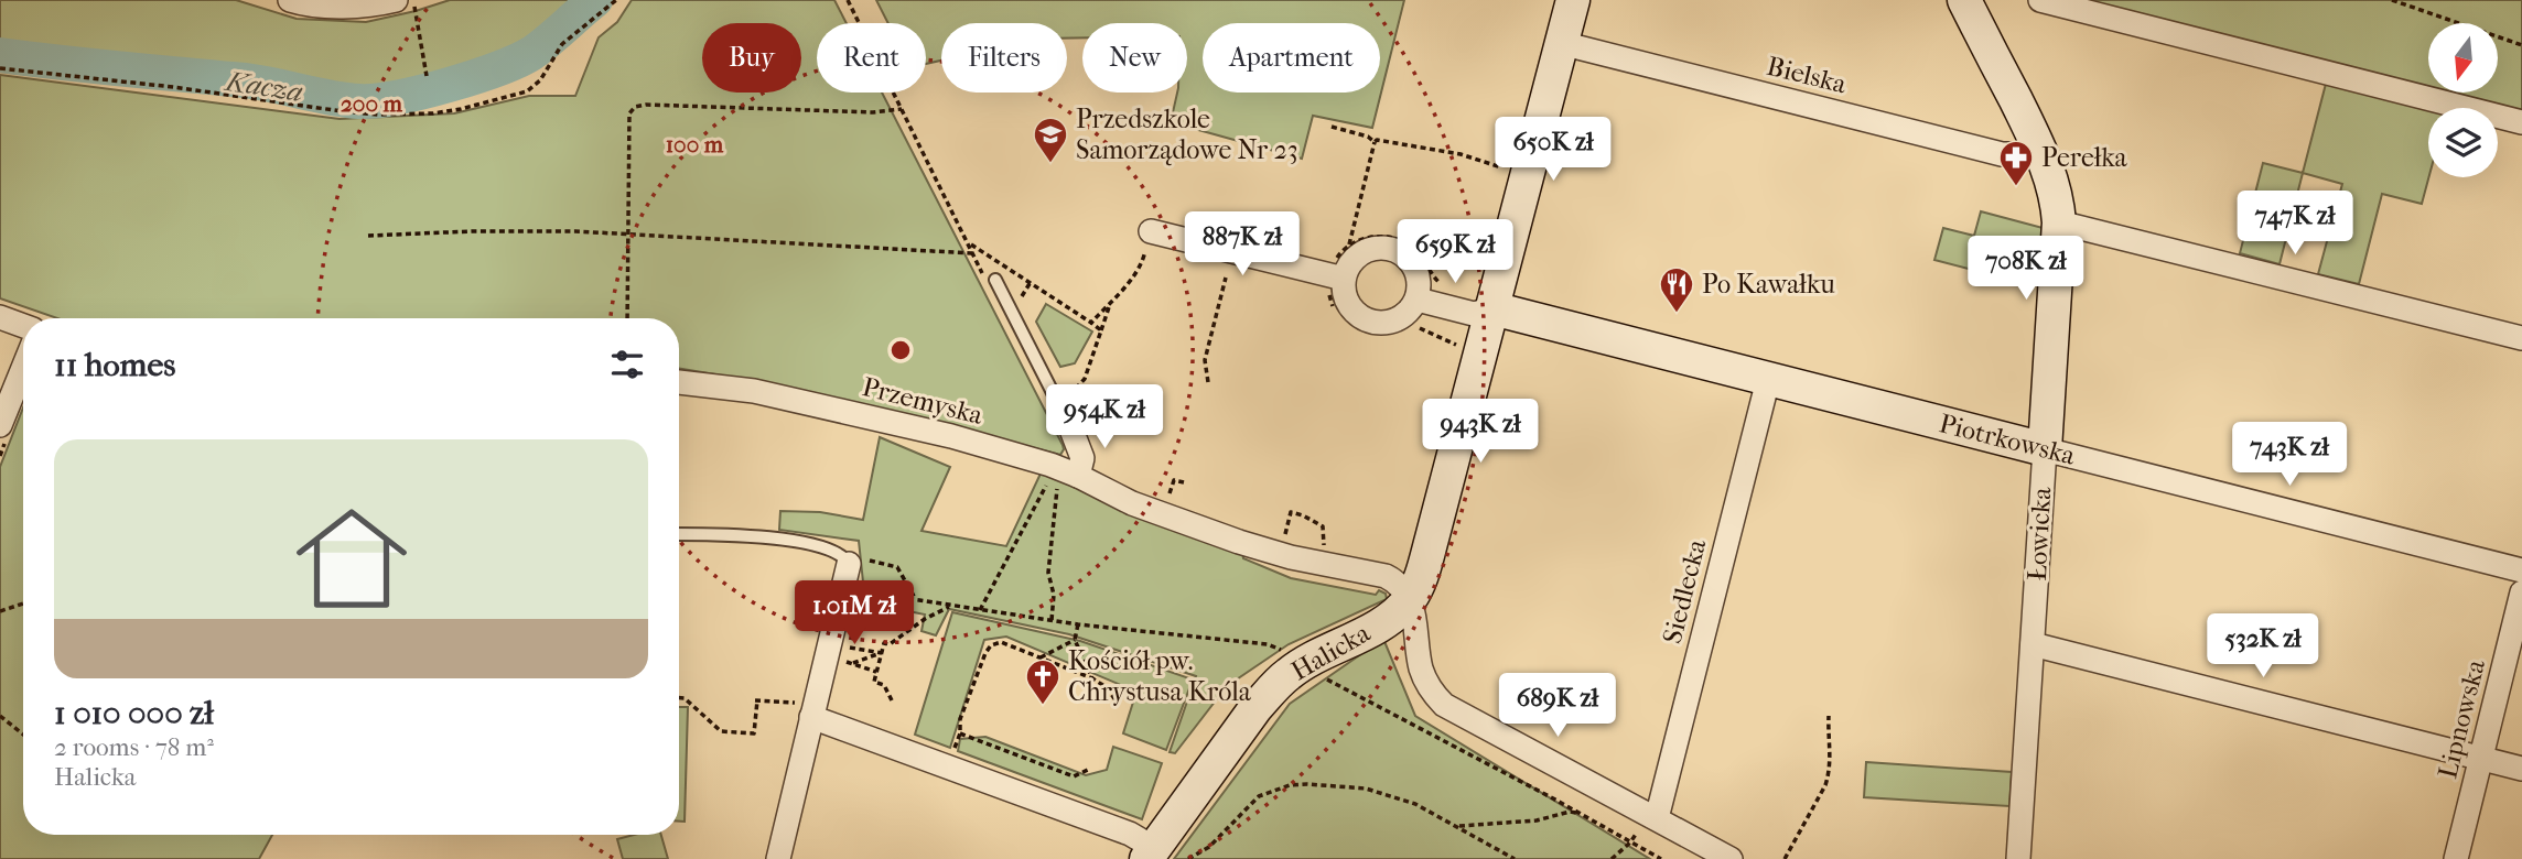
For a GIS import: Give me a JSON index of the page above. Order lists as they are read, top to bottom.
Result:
{
  "streets": {
    "street": [
      "Bielska",
      "Przemyska",
      "Piotrkowska",
      "Łowicka",
      "Siedlecka",
      "Halicka",
      "Lipnowska"
    ]
  },
  "crossings": [
    ["Bielska", "Łowicka"],
    ["Przemyska", "Halicka"],
    ["Piotrkowska", "Łowicka"],
    ["Piotrkowska", "Siedlecka"]
  ],
  "water": ["Kacza"],
  "places": {
    "school or university": ["Przedszkole Samorządowe Nr 23"],
    "pharmacy": ["Perełka"],
    "restaurant": ["Po Kawałku"],
    "church": ["Kościół pw. Chrystusa Króla"]
  },
  "north": "bottom",
  "page": {
    "chip": [
      "Buy",
      "Rent",
      "Filters",
      "New",
      "Apartment"
    ],
    "price": [
      "650K zł",
      "747K zł",
      "887K zł",
      "659K zł",
      "708K zł",
      "954K zł",
      "943K zł",
      "743K zł",
      "1.01M zł",
      "532K zł",
      "689K zł"
    ],
    "heading": "11 homes",
    "list": [
      {
        "name": "1 010 000 zł",
        "note": "2 rooms · 78 m² · Halicka"
      }
    ]
  },
  "rings": ["200 m", "100 m"]
}
